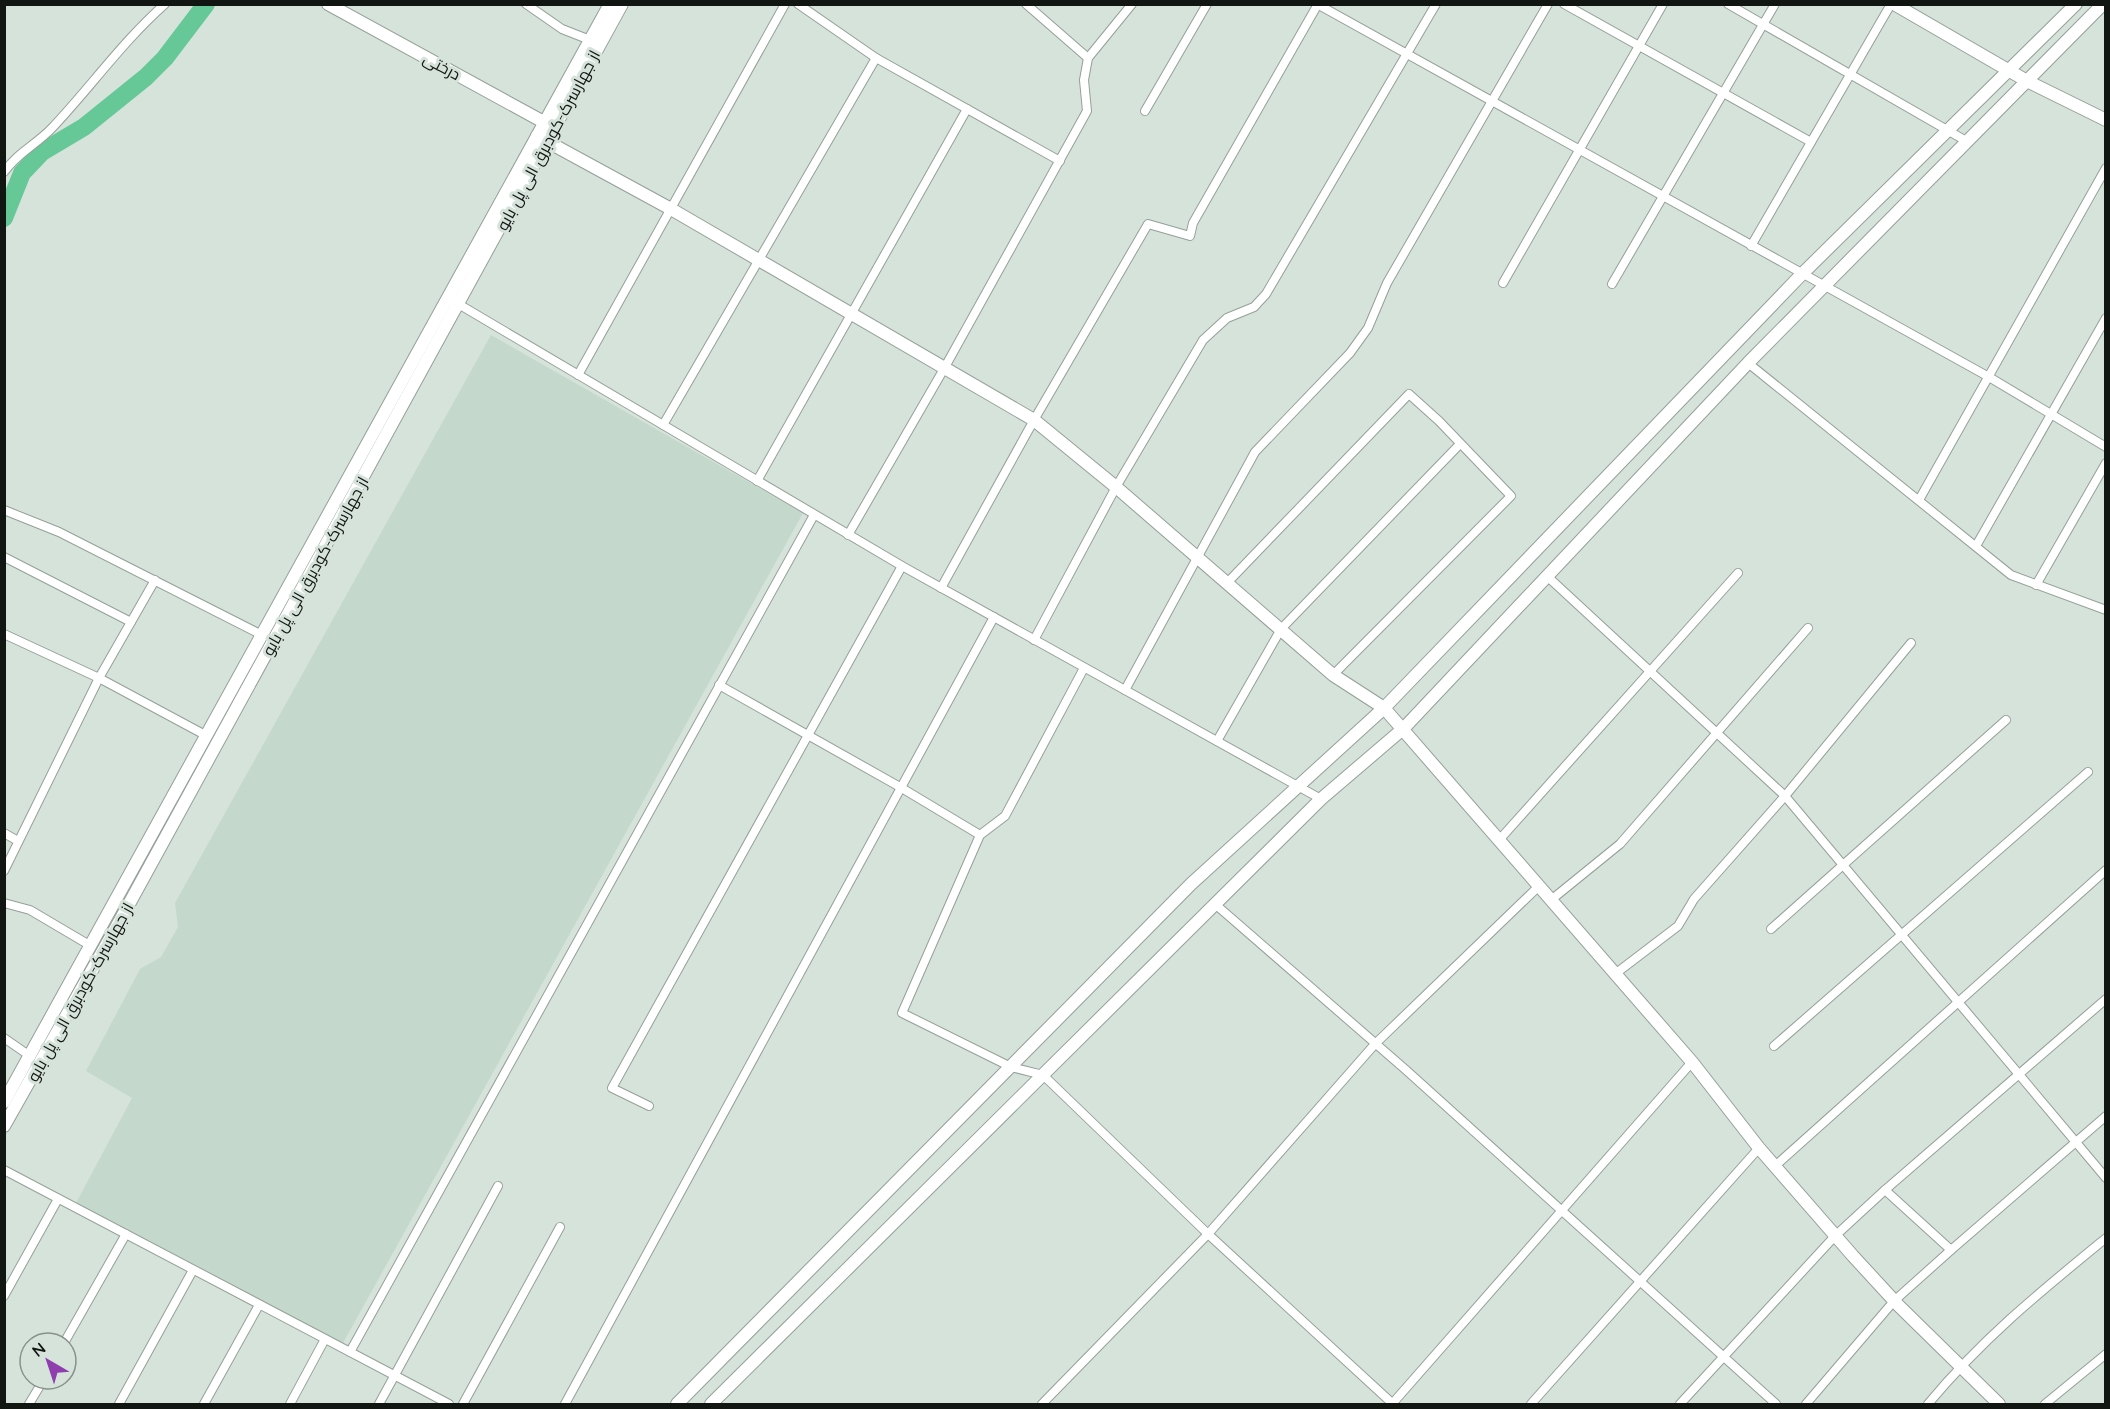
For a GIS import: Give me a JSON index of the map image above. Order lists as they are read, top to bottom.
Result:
{
  "streets": {
    "main road": ["درختی", "از جهارسرک-کودبرق الی پل بایو"]
  },
  "crossings": [
    ["درختی", "از جهارسرک-کودبرق الی پل بایو"]
  ],
  "north": "top left"
}
